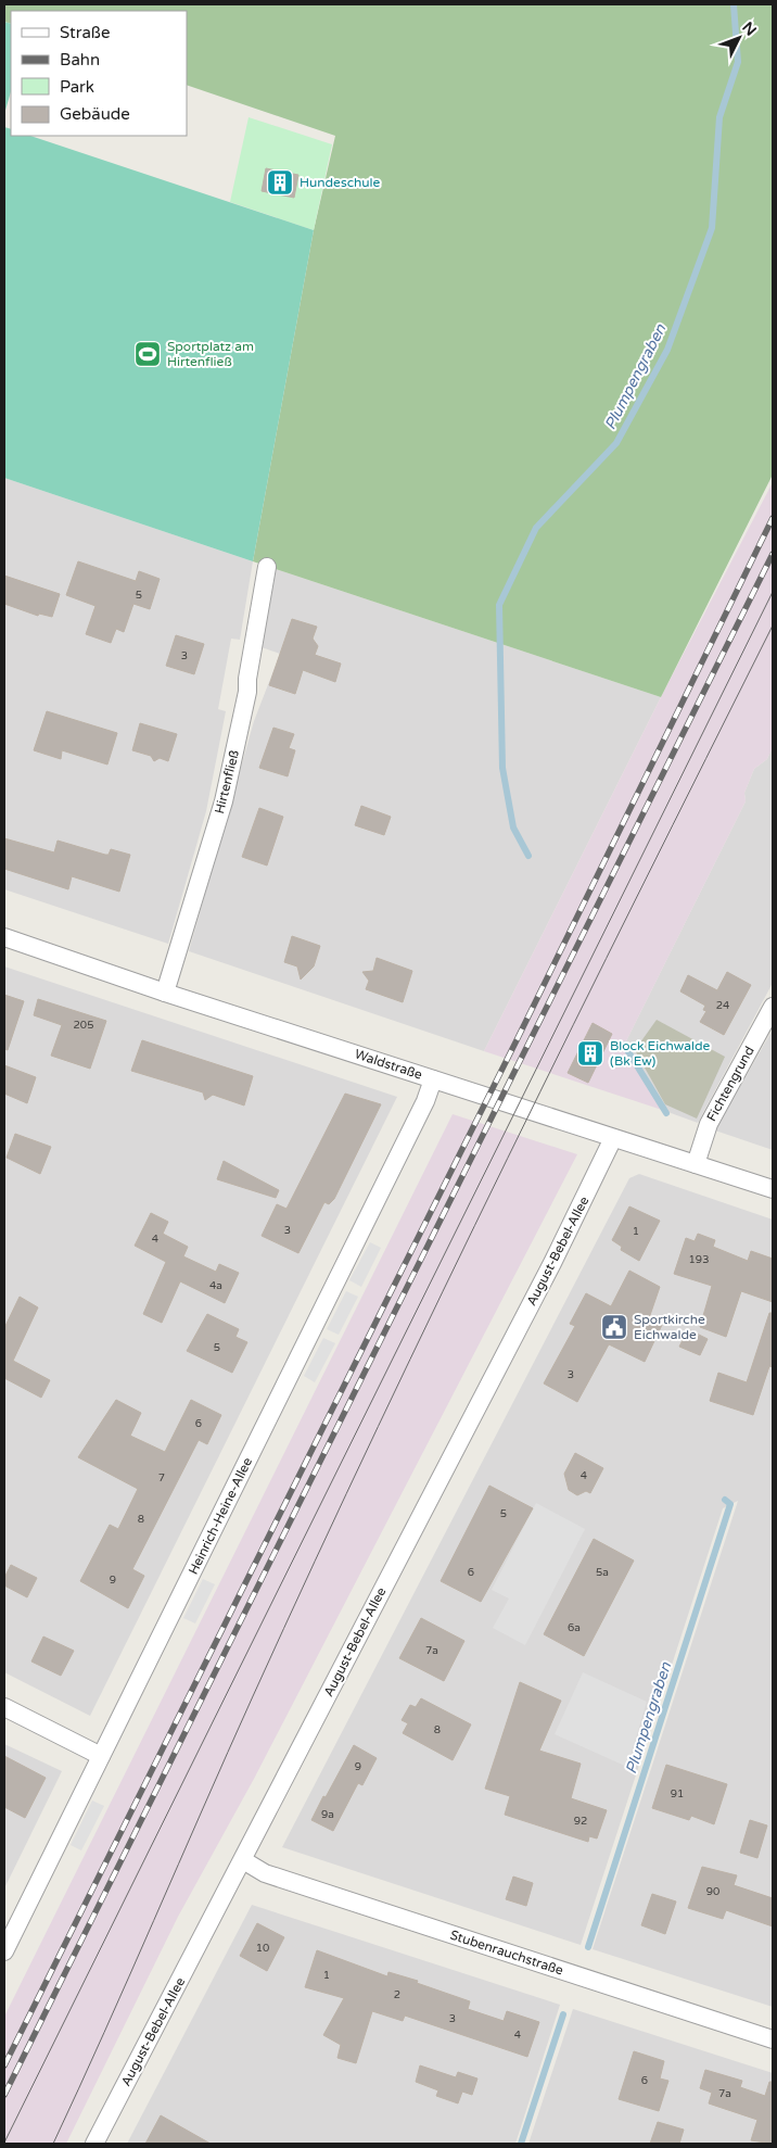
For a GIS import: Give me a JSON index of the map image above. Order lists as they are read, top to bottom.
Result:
{
  "streets": {
    "street": [
      "Hirtenfließ",
      "Waldstraße",
      "Fichtengrund",
      "August-Bebel-Allee",
      "Heinrich-Heine-Allee",
      "Stubenrauchstraße"
    ]
  },
  "crossings": [
    ["Hirtenfließ", "Waldstraße"],
    ["Waldstraße", "Fichtengrund"],
    ["Waldstraße", "August-Bebel-Allee"],
    ["Waldstraße", "Heinrich-Heine-Allee"],
    ["August-Bebel-Allee", "Stubenrauchstraße"]
  ],
  "water": ["Plumpengraben"],
  "places": {
    "building": ["Hundeschule", "Block Eichwalde (Bk Ew)"],
    "sports": ["Sportplatz am Hirtenfließ"],
    "public building": ["Sportkirche Eichwalde"]
  },
  "house_numbers": [
    "5",
    "3",
    "24",
    "205",
    "3",
    "1",
    "4",
    "193",
    "4a",
    "5",
    "3",
    "6",
    "4",
    "7",
    "5",
    "8",
    "6",
    "5a",
    "9",
    "6a",
    "7a",
    "8",
    "9",
    "91",
    "9a",
    "92",
    "90",
    "10",
    "1",
    "2",
    "3",
    "4",
    "6",
    "7a"
  ],
  "legend": [
    "Straße",
    "Bahn",
    "Park",
    "Gebäude"
  ],
  "north": "top right"
}
